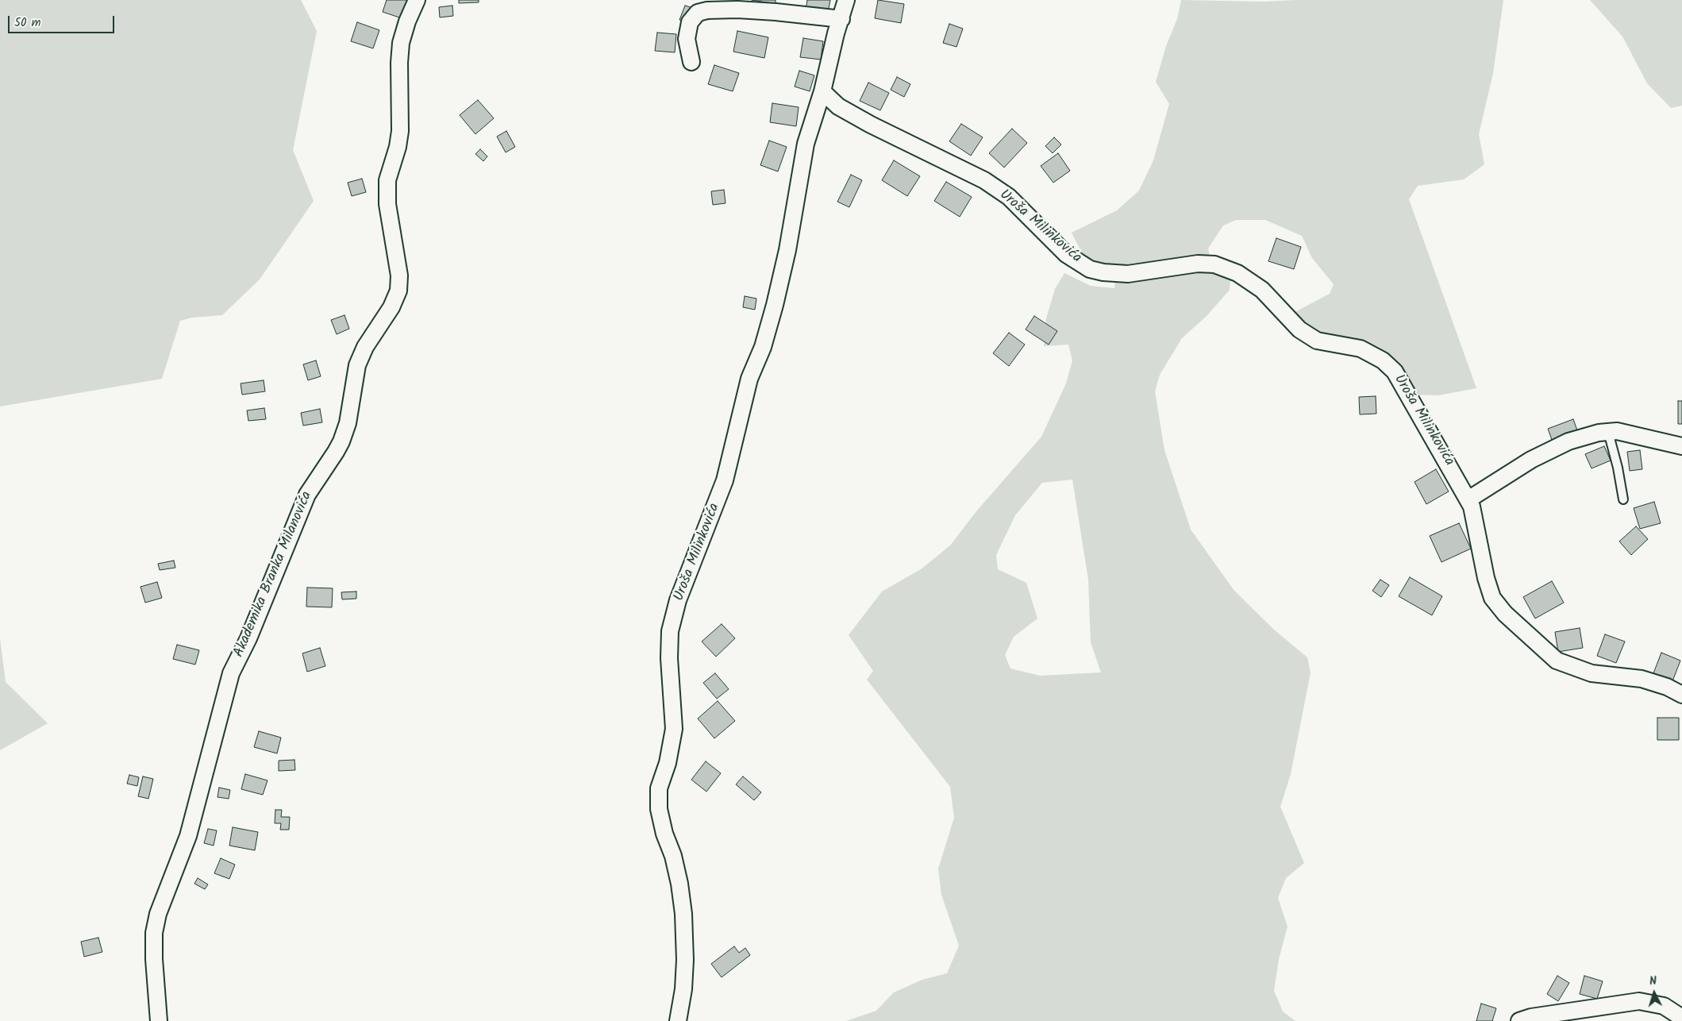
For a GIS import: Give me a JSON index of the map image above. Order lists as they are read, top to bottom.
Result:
{
  "streets": {
    "street": ["Uroša Milinkovića", "Akademika Branka Milanovića"]
  },
  "scale_bar": "50 m",
  "north": "top"
}
